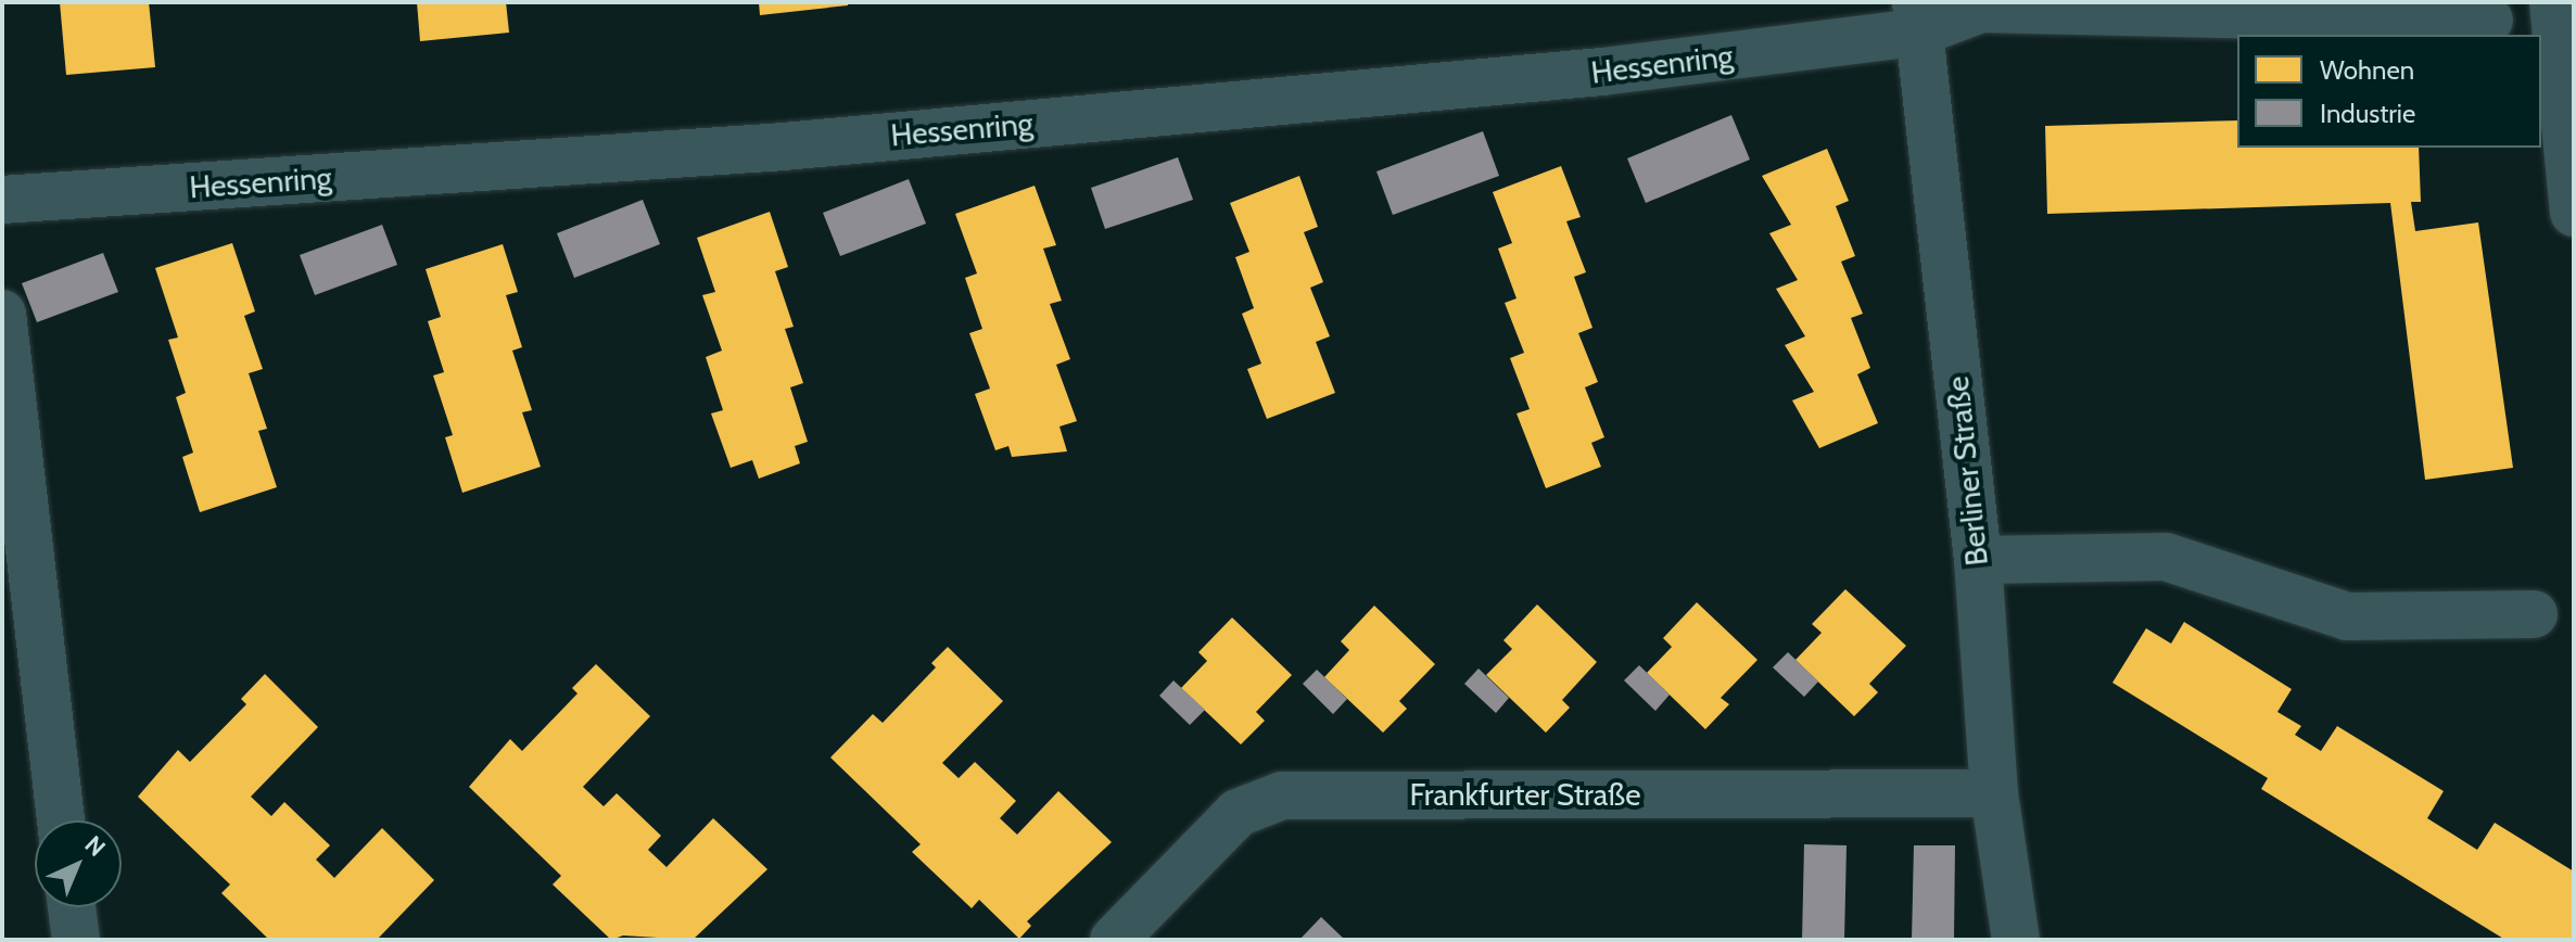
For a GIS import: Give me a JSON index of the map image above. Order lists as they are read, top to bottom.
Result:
{
  "streets": {
    "street": ["Hessenring", "Berliner Straße", "Frankfurter Straße"]
  },
  "crossings": [
    ["Hessenring", "Berliner Straße"],
    ["Berliner Straße", "Frankfurter Straße"]
  ],
  "legend": ["Wohnen", "Industrie"],
  "north": "top right"
}
